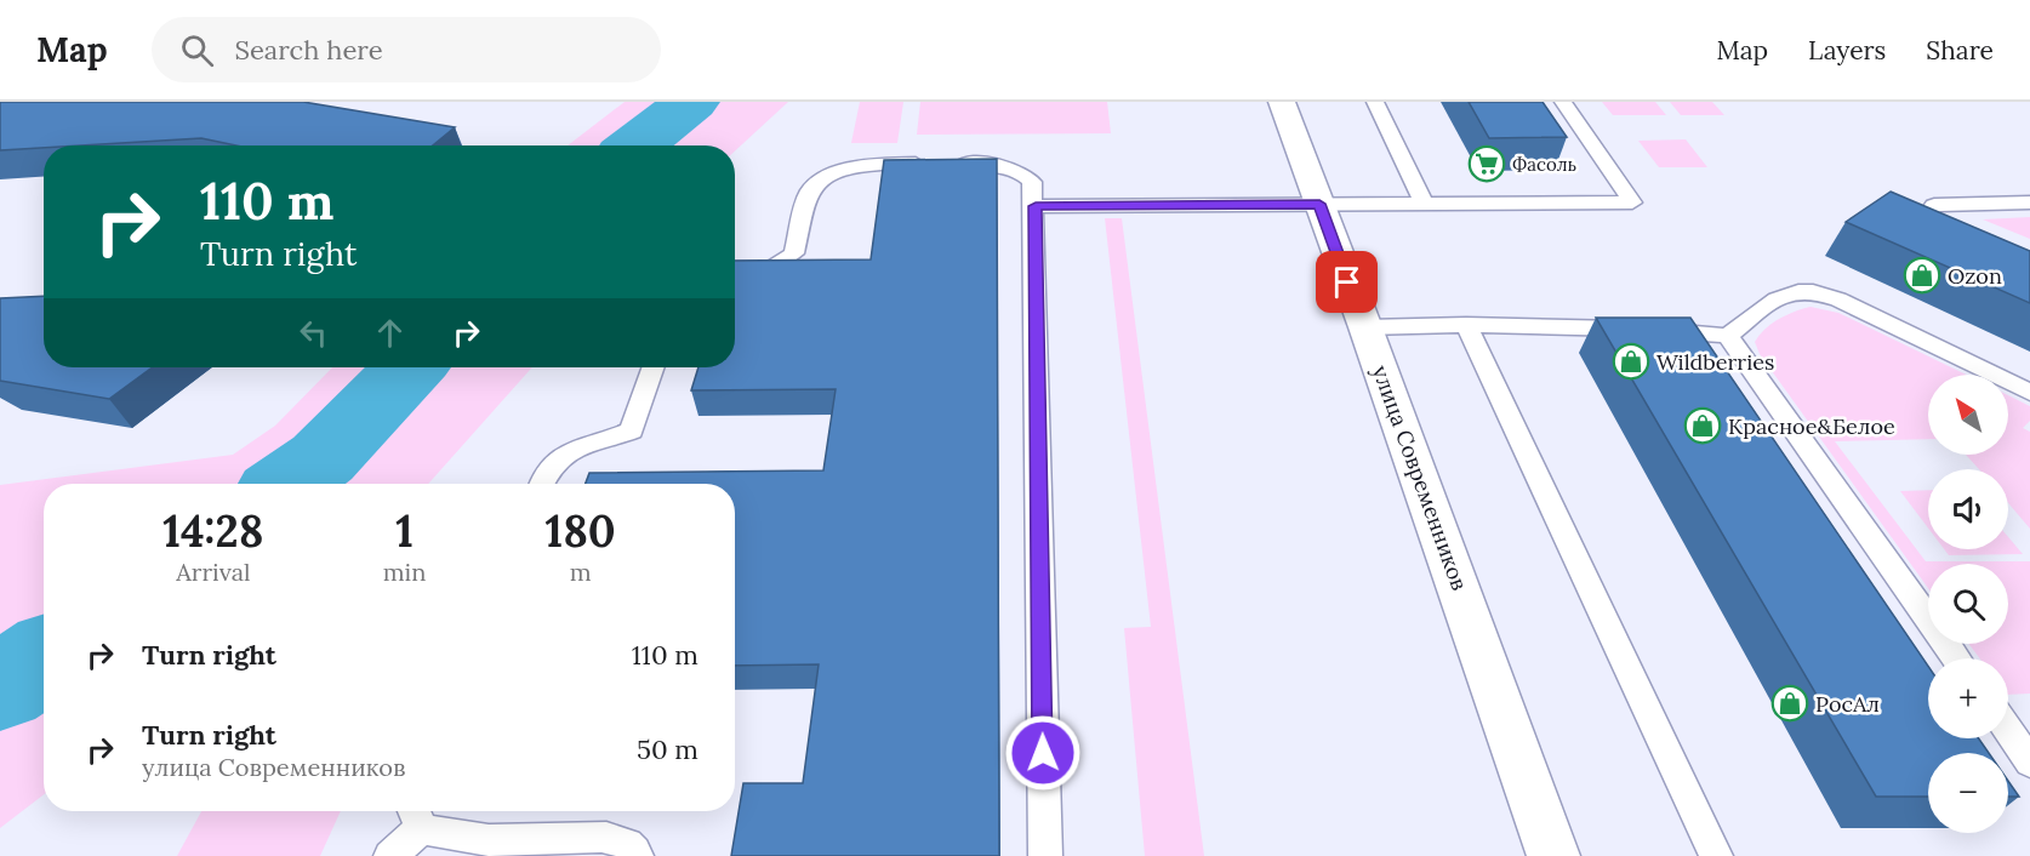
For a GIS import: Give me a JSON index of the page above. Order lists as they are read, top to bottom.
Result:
{
  "streets": {
    "street": ["улица Современников"]
  },
  "places": {
    "supermarket": ["Фасоль"],
    "shop": [
      "Ozon",
      "Wildberries",
      "Красное&Белое",
      "РосАл"
    ]
  },
  "north": "top left",
  "page": {
    "header": "Map",
    "search": "Search here",
    "nav": ["Map", "Layers", "Share"],
    "turn": ["110 m", "Turn right"],
    "map_buttons": ["+", "−"],
    "eta": [
      "14:28",
      "Arrival",
      "1",
      "min",
      "180",
      "m"
    ],
    "list": [
      {
        "name": "Turn right",
        "value": "110 m"
      },
      {
        "name": "Turn right",
        "note": "улица Современников",
        "value": "50 m"
      }
    ]
  }
}
